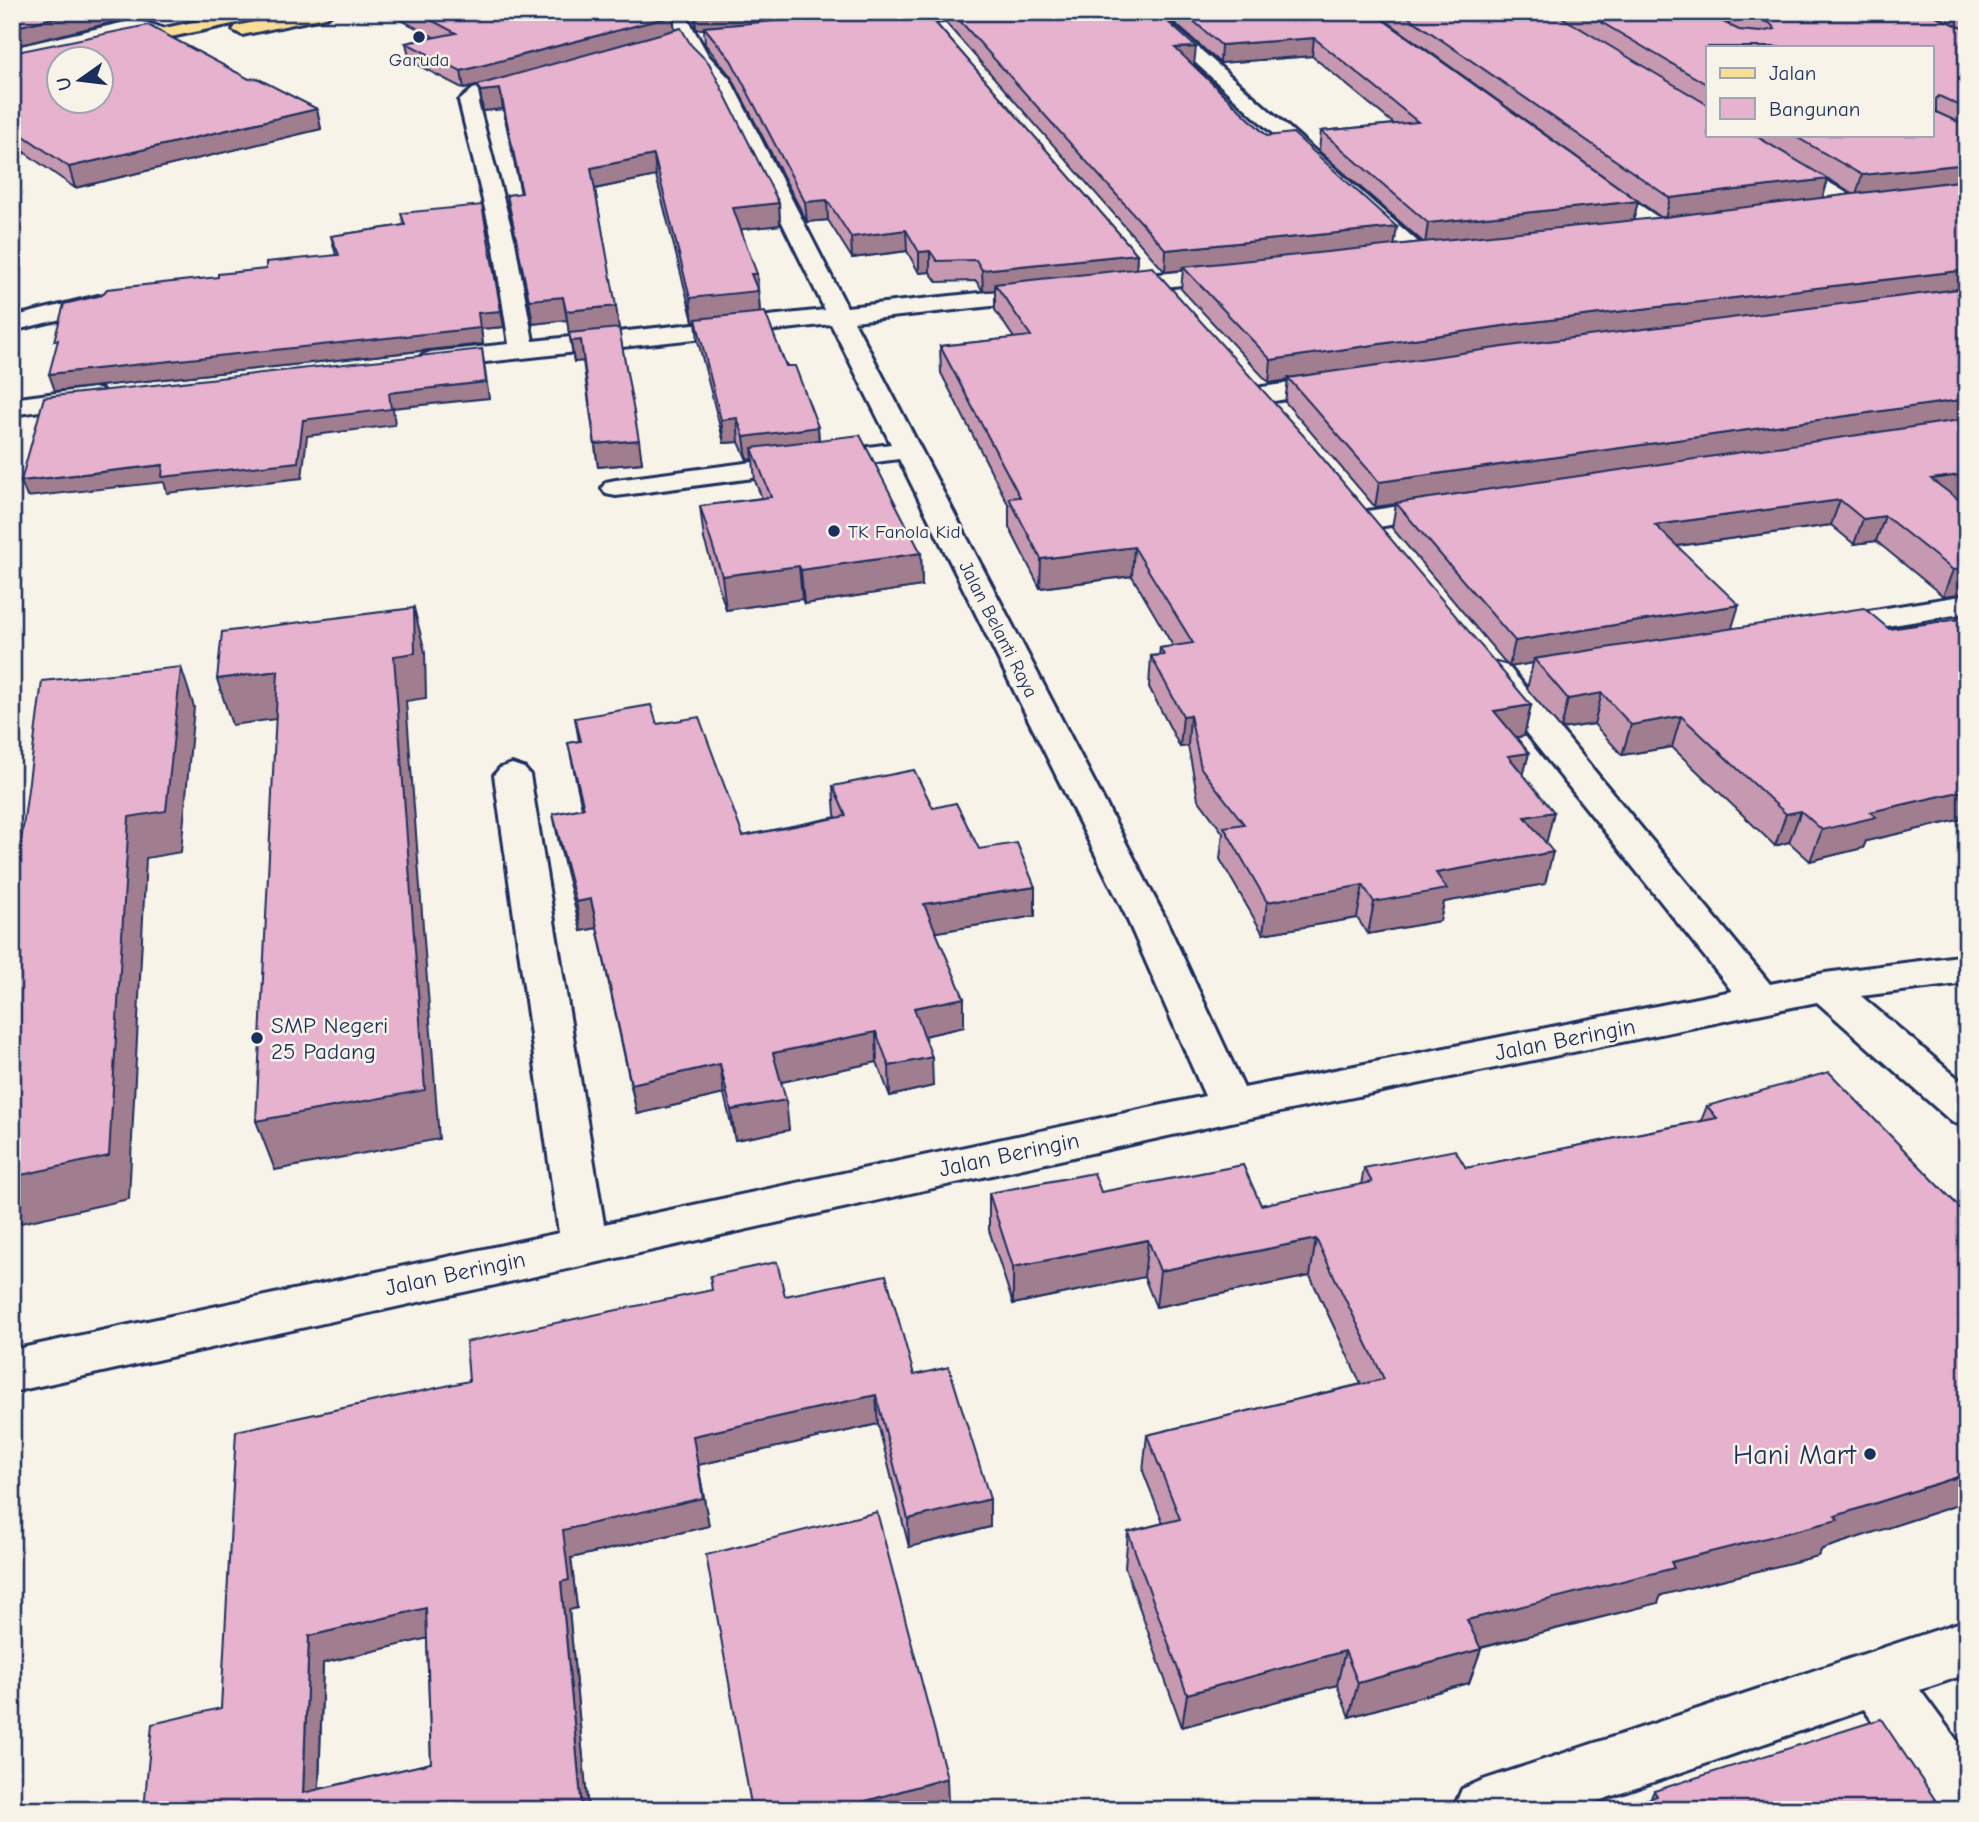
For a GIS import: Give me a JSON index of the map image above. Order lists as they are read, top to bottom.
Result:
{
  "streets": {
    "street": ["Jalan Belanti Raya", "Jalan Beringin"]
  },
  "crossings": [
    ["Jalan Belanti Raya", "Jalan Beringin"]
  ],
  "places": [
    "Garuda",
    "TK Fanola Kid",
    "SMP Negeri 25 Padang",
    "Hani Mart"
  ],
  "legend": ["Jalan", "Bangunan"],
  "north": "left"
}
